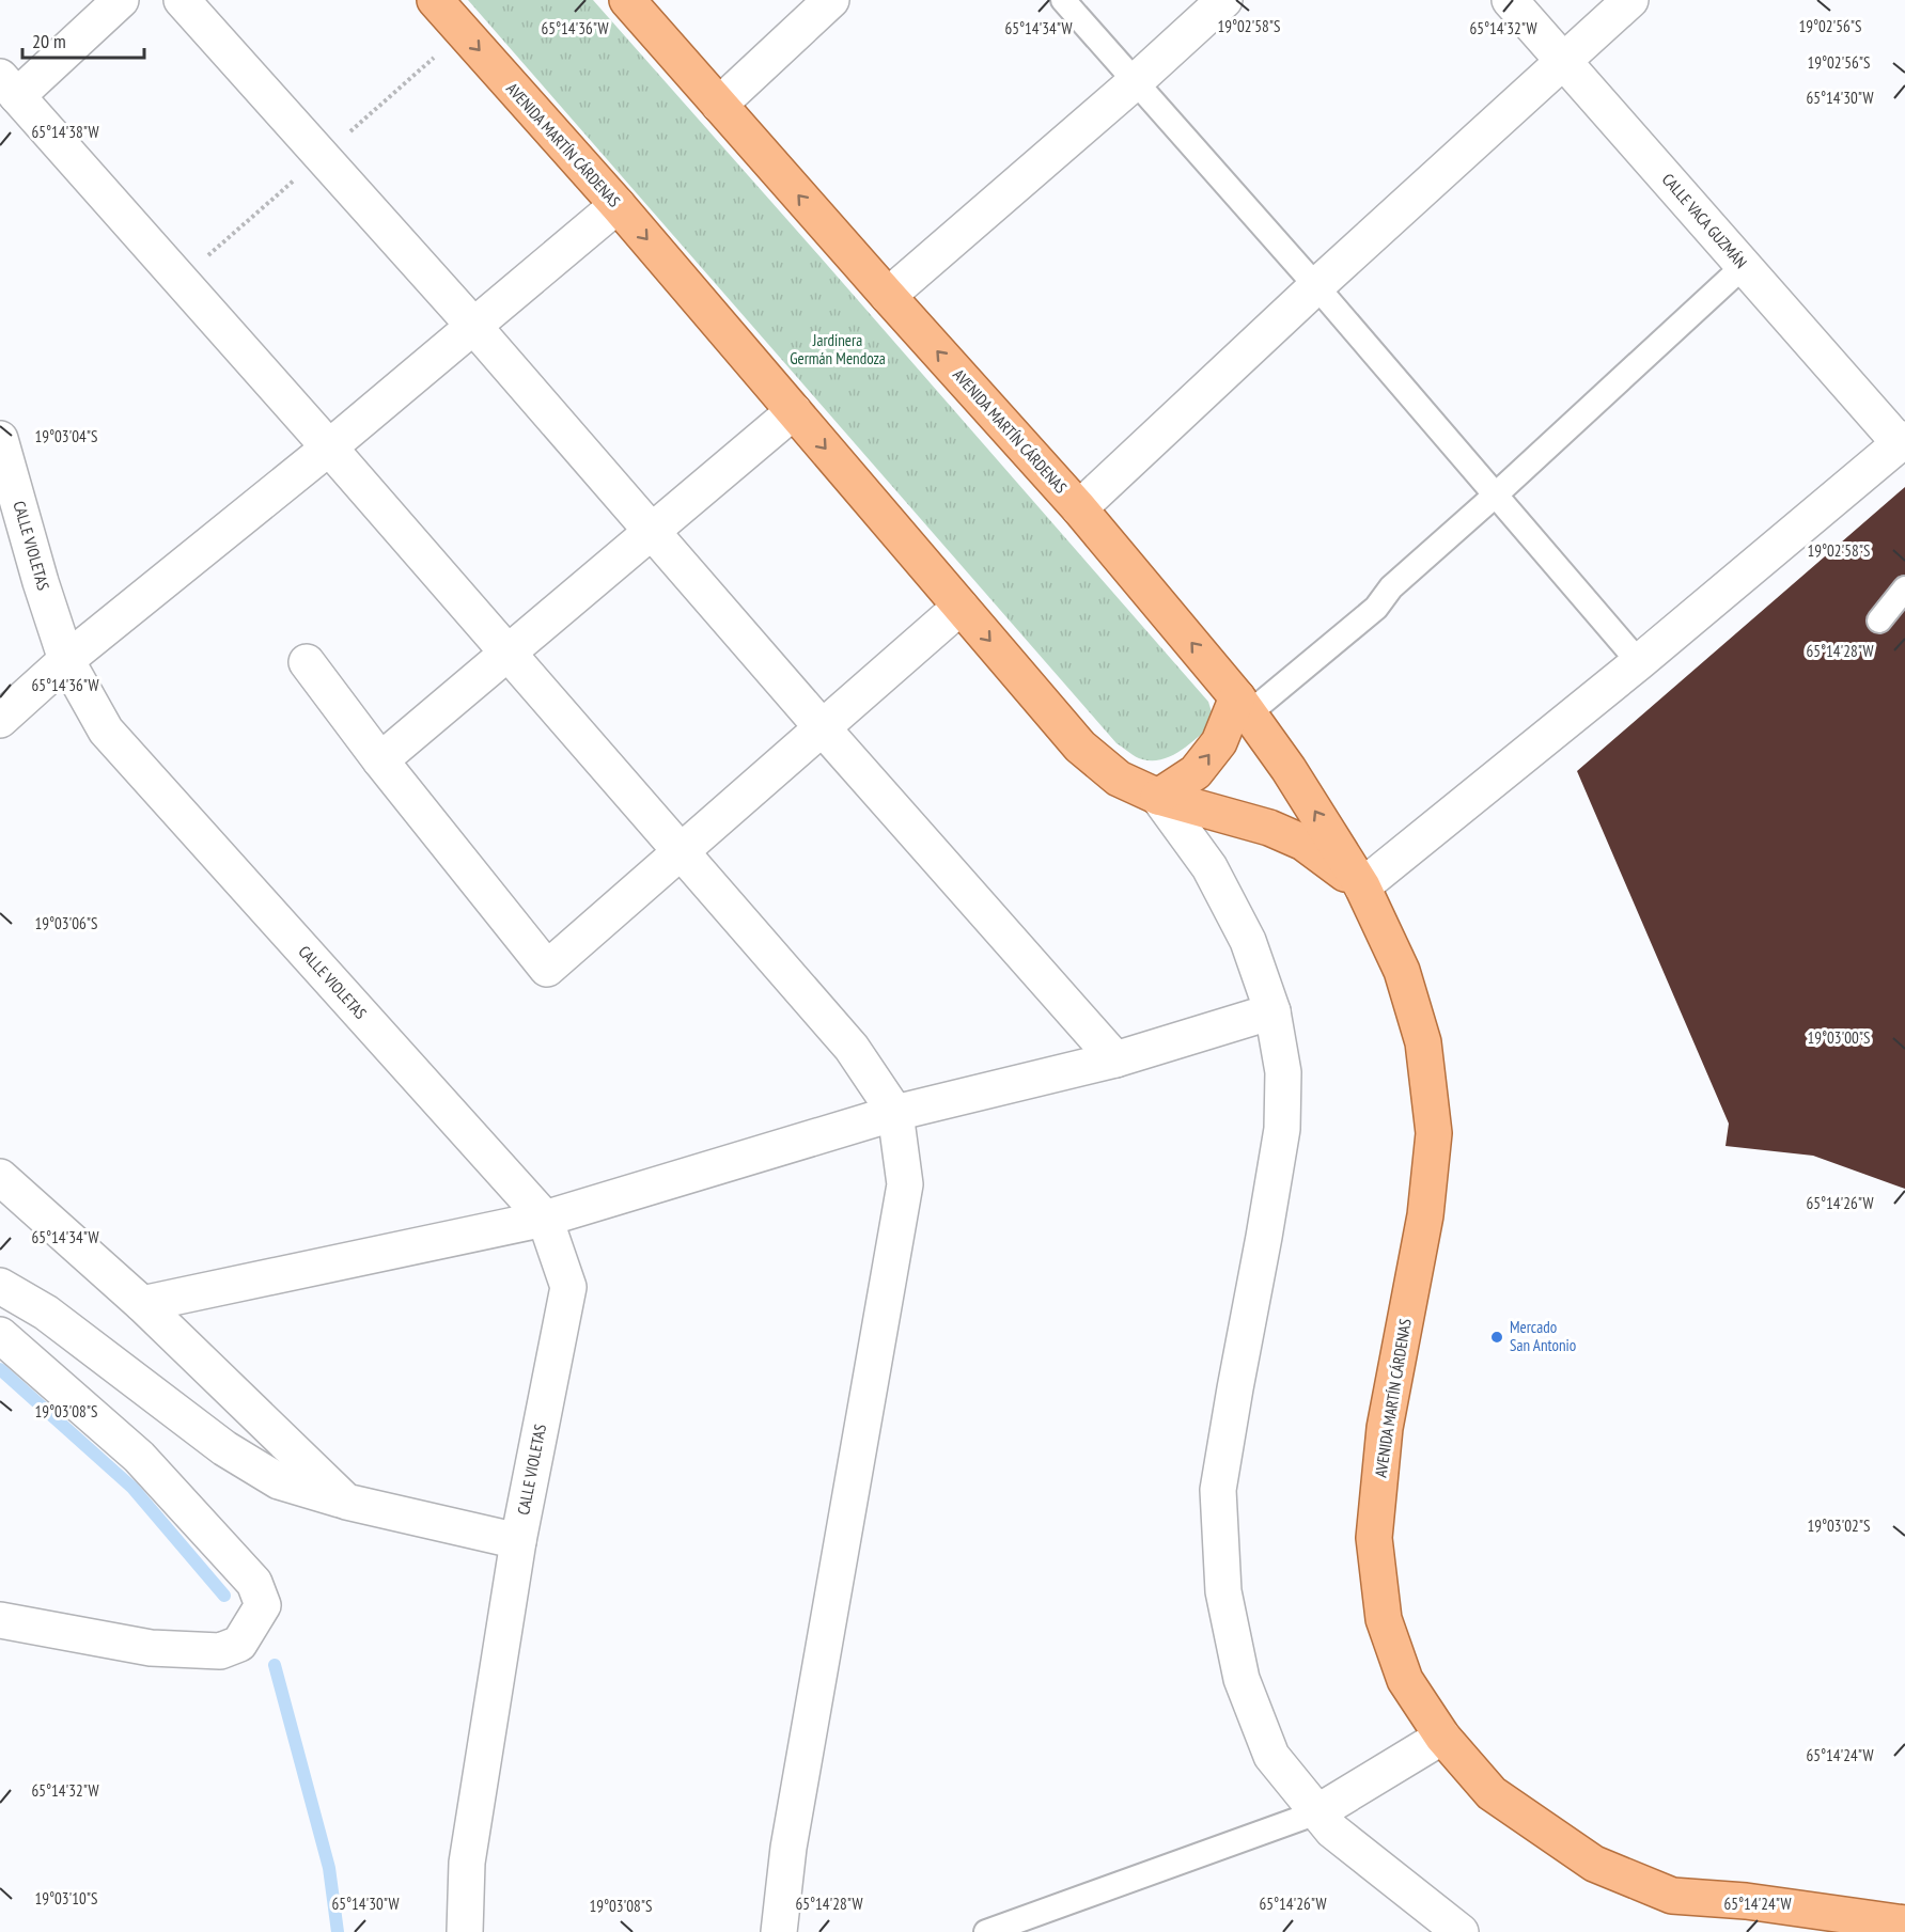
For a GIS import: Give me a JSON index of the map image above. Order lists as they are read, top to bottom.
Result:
{
  "streets": {
    "main road": ["AVENIDA MARTÍN CÁRDENAS"],
    "street": ["CALLE VACA GUZMÁN", "CALLE VIOLETAS"]
  },
  "parks": ["Jardinera Germán Mendoza"],
  "places": ["Mercado San Antonio"],
  "scale_bar": "20 m",
  "coordinates": [
    "19°02'58\"S",
    "19°02'56\"S",
    "65°14'36\"W",
    "65°14'34\"W",
    "65°14'32\"W",
    "65°14'30\"W",
    "65°14'38\"W",
    "19°03'04\"S",
    "65°14'28\"W",
    "19°03'06\"S",
    "19°03'00\"S",
    "65°14'26\"W",
    "19°03'08\"S",
    "19°03'02\"S",
    "65°14'24\"W",
    "19°03'10\"S"
  ]
}
